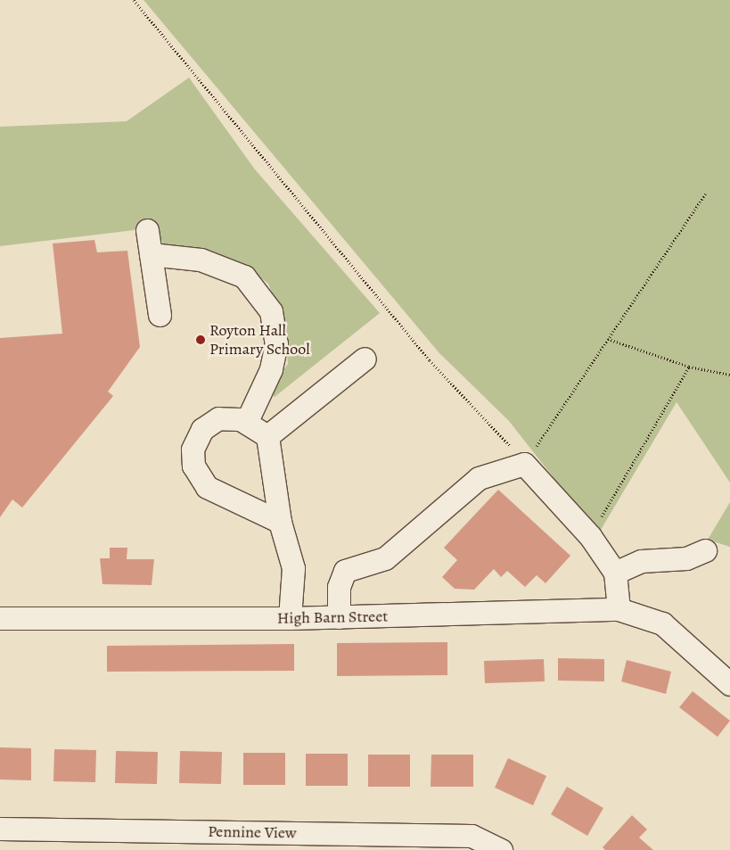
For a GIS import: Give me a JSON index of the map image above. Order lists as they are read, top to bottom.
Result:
{
  "streets": {
    "street": ["High Barn Street", "Pennine View"]
  },
  "places": ["Royton Hall Primary School"]
}
